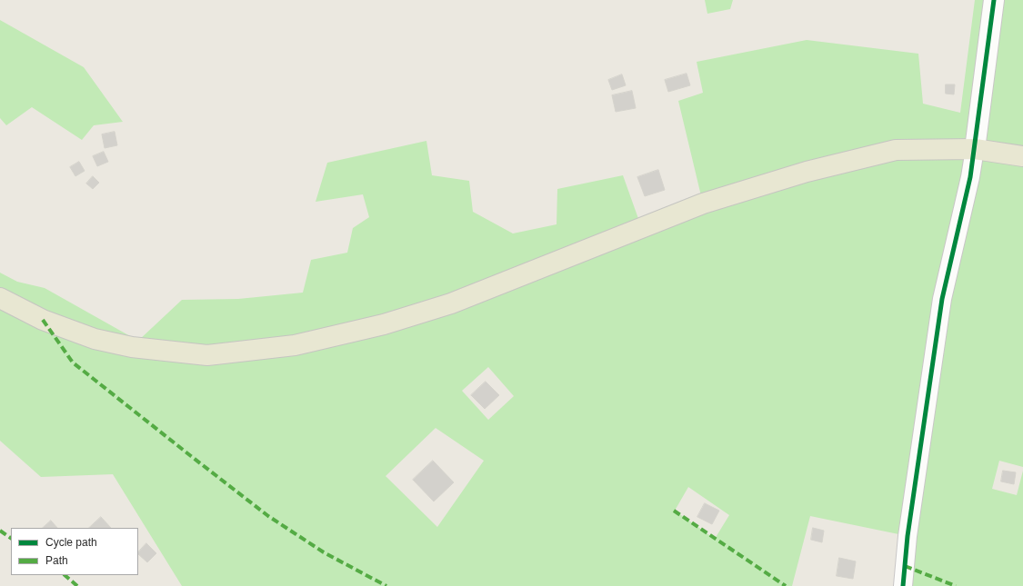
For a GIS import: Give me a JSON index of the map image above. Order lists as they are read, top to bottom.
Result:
{
  "legend": ["Cycle path", "Path"]
}
